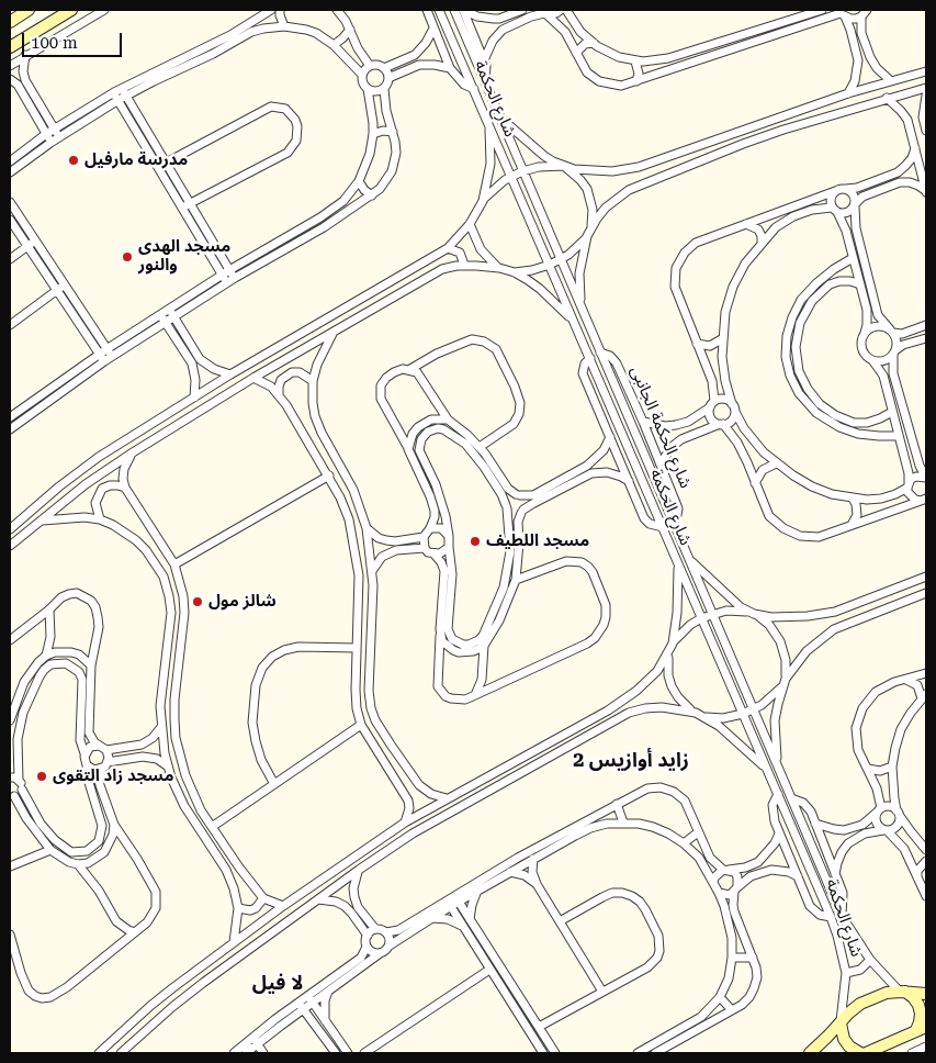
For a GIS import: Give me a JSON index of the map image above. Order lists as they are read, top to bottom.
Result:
{
  "streets": {
    "street": ["شارع الحكمة", "شارع الحكمة الجانبى"]
  },
  "crossings": [
    ["شارع الحكمة", "شارع الحكمة الجانبى"]
  ],
  "districts": ["زايد أوازيس 2", "لا فيل"],
  "places": [
    "مدرسة مارفيل",
    "مسجد الهدى والنور",
    "مسجد اللطيف",
    "شالز مول",
    "مسجد زاد التقوى"
  ],
  "scale_bar": "100 m"
}
